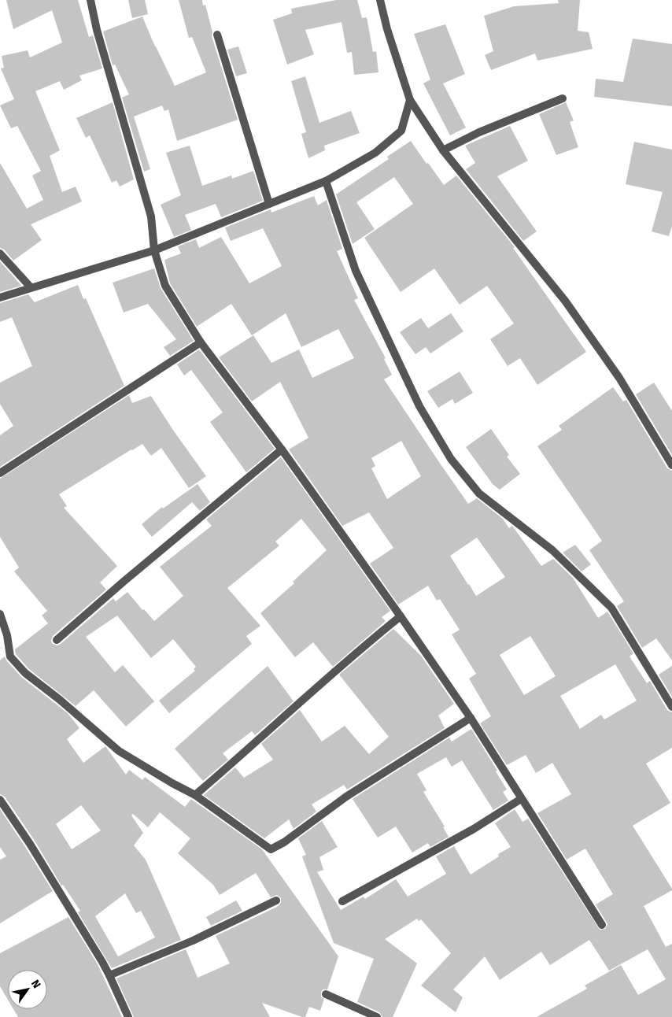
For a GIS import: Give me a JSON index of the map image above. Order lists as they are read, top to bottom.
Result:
{
  "north": "top right"
}
